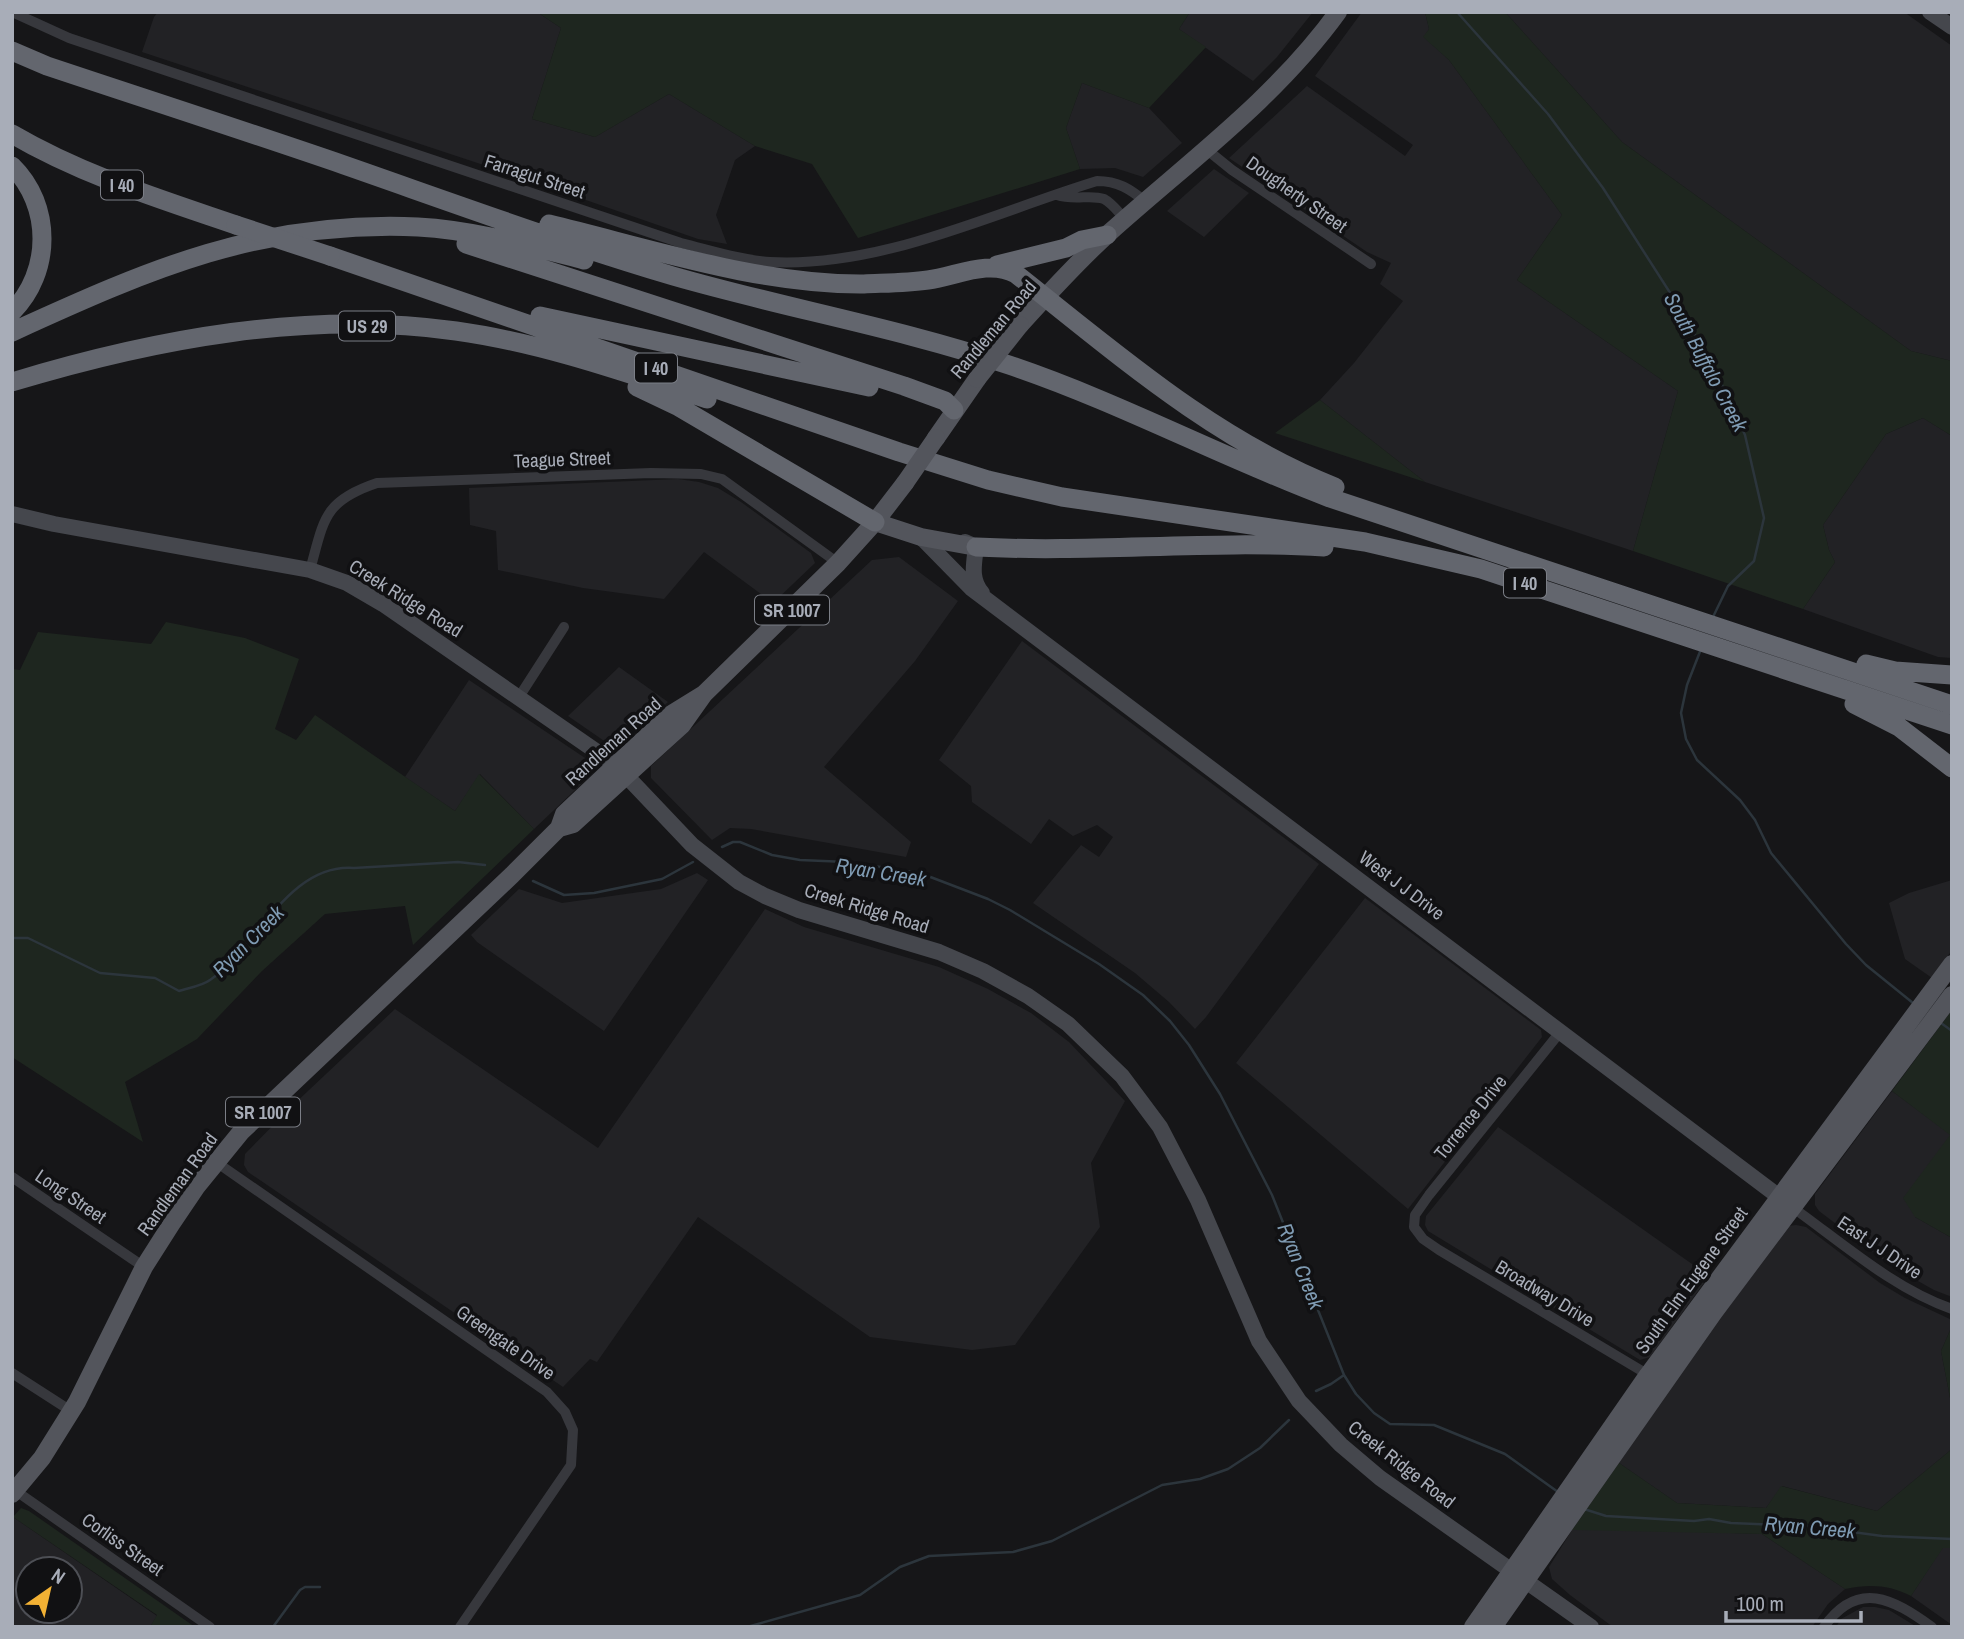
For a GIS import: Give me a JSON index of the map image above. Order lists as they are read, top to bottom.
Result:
{
  "streets": {
    "highway": ["I 40", "US 29"],
    "main road": [
      "Randleman Road",
      "Creek Ridge Road",
      "SR 1007",
      "West J J Drive",
      "South Elm Eugene Street"
    ],
    "street": [
      "Farragut Street",
      "Dougherty Street",
      "Teague Street",
      "Torrence Drive",
      "Long Street",
      "East J J Drive",
      "Broadway Drive",
      "Greengate Drive",
      "Corliss Street"
    ]
  },
  "crossings": [
    ["Farragut Street", "Randleman Road"],
    ["I 40", "US 29"],
    ["Dougherty Street", "Randleman Road"],
    ["Randleman Road", "Teague Street"],
    ["Randleman Road", "Creek Ridge Road"],
    ["Randleman Road", "West J J Drive"],
    ["Randleman Road", "Long Street"],
    ["Randleman Road", "Greengate Drive"],
    ["Randleman Road", "Corliss Street"],
    ["Teague Street", "Creek Ridge Road"],
    ["Creek Ridge Road", "South Elm Eugene Street"],
    ["West J J Drive", "Torrence Drive"],
    ["West J J Drive", "East J J Drive"],
    ["West J J Drive", "South Elm Eugene Street"],
    ["Torrence Drive", "Broadway Drive"],
    ["East J J Drive", "South Elm Eugene Street"],
    ["South Elm Eugene Street", "Broadway Drive"]
  ],
  "water": ["South Buffalo Creek", "Ryan Creek"],
  "scale_bar": "100 m",
  "north": "top right"
}
